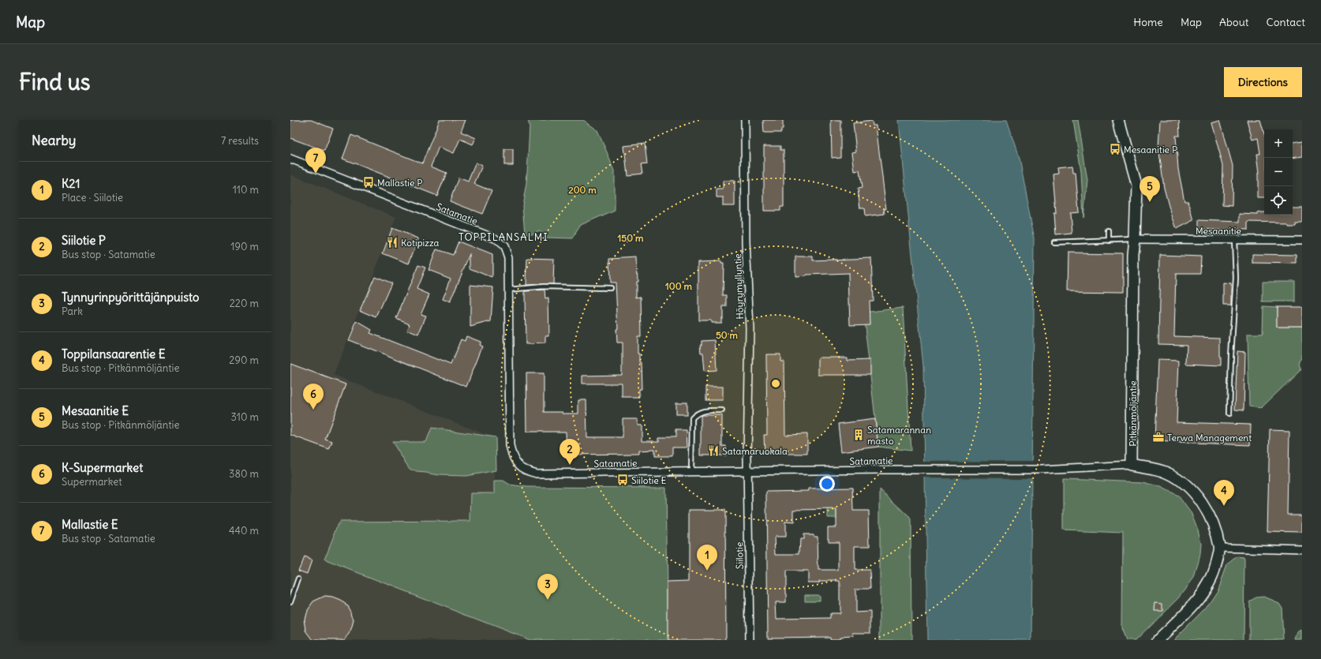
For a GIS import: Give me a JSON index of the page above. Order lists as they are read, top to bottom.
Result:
{
  "streets": {
    "street": [
      "Satamatie",
      "Mesaanitie",
      "Höyrymyllyntie",
      "Pitkänmöljäntie",
      "Siilotie"
    ]
  },
  "crossings": [
    ["Satamatie", "Höyrymyllyntie"],
    ["Satamatie", "Pitkänmöljäntie"],
    ["Satamatie", "Siilotie"],
    ["Mesaanitie", "Pitkänmöljäntie"],
    ["Höyrymyllyntie", "Siilotie"]
  ],
  "districts": ["TOPPILANSALMI"],
  "places": {
    "bus stop": ["Mesaanitie P", "Mallastie P", "Siilotie E"],
    "restaurant": ["Kotipizza", "Satamaruokala"],
    "building": ["Satamarannan masto"],
    "office": ["Terwa Management"]
  },
  "page": {
    "header": "Map",
    "nav": [
      "Home",
      "Map",
      "About",
      "Contact"
    ],
    "buttons": "Directions",
    "title": "Find us",
    "heading": ["Nearby", "7 results"],
    "map_buttons": ["+", "−"],
    "pins": [
      "7",
      "5",
      "6",
      "2",
      "4",
      "1",
      "3"
    ],
    "list": [
      {
        "mark": "1",
        "name": "K21",
        "note": "Place · Siilotie",
        "value": "110 m"
      },
      {
        "mark": "2",
        "name": "Siilotie P",
        "note": "Bus stop · Satamatie",
        "value": "190 m"
      },
      {
        "mark": "3",
        "name": "Tynnyrinpyörittäjänpuisto",
        "note": "Park",
        "value": "220 m"
      },
      {
        "mark": "4",
        "name": "Toppilansaarentie E",
        "note": "Bus stop · Pitkänmöljäntie",
        "value": "290 m"
      },
      {
        "mark": "5",
        "name": "Mesaanitie E",
        "note": "Bus stop · Pitkänmöljäntie",
        "value": "310 m"
      },
      {
        "mark": "6",
        "name": "K-Supermarket",
        "note": "Supermarket",
        "value": "380 m"
      },
      {
        "mark": "7",
        "name": "Mallastie E",
        "note": "Bus stop · Satamatie",
        "value": "440 m"
      }
    ]
  },
  "rings": [
    "200 m",
    "150 m",
    "100 m",
    "50 m"
  ]
}
